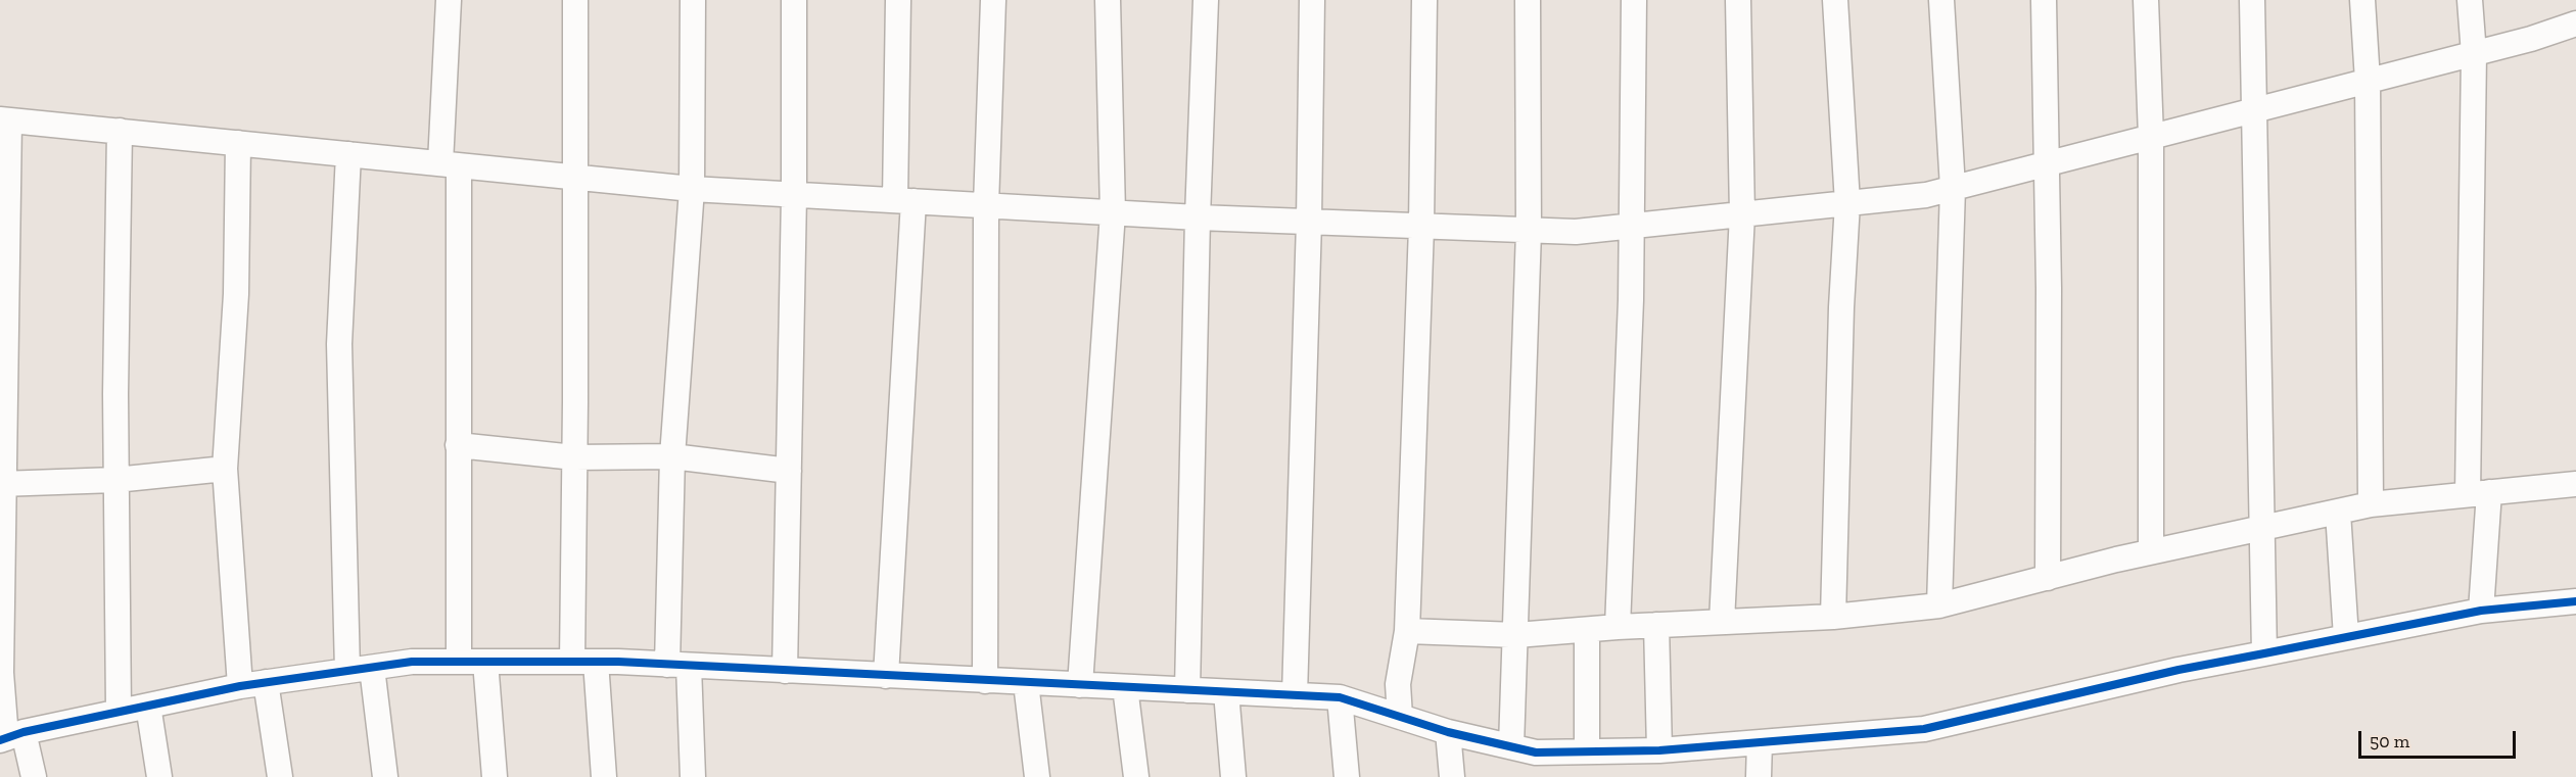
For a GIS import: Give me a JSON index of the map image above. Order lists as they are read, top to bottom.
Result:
{
  "scale_bar": "50 m"
}
